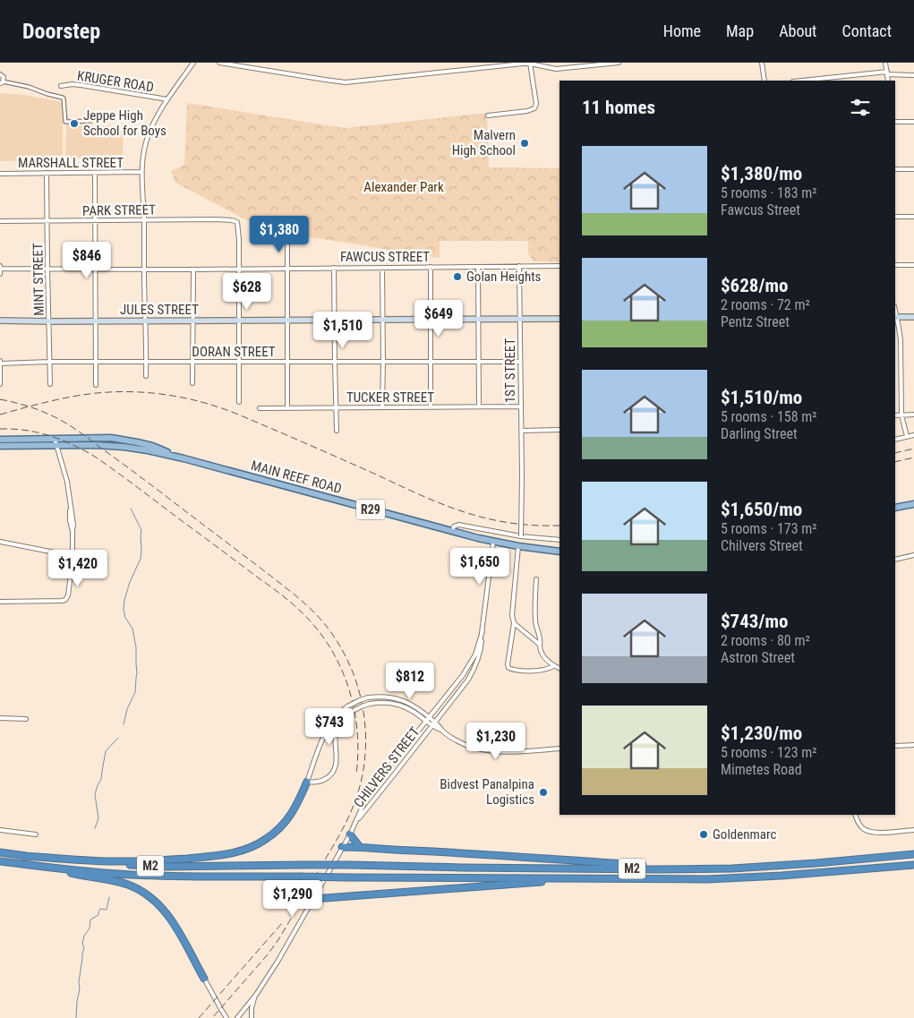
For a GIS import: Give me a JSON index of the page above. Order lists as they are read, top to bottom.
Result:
{
  "streets": {
    "highway": ["M2"],
    "main road": ["JULES STREET", "MAIN REEF ROAD", "R29"],
    "street": [
      "KRUGER ROAD",
      "MARSHALL STREET",
      "PARK STREET",
      "FAWCUS STREET",
      "MINT STREET",
      "DORAN STREET",
      "1ST STREET",
      "TUCKER STREET",
      "CHILVERS STREET"
    ]
  },
  "crossings": [
    ["MARSHALL STREET", "MINT STREET"],
    ["PARK STREET", "FAWCUS STREET"],
    ["PARK STREET", "MINT STREET"],
    ["FAWCUS STREET", "MINT STREET"],
    ["FAWCUS STREET", "1ST STREET"],
    ["MINT STREET", "JULES STREET"],
    ["MINT STREET", "DORAN STREET"],
    ["JULES STREET", "1ST STREET"],
    ["DORAN STREET", "1ST STREET"],
    ["1ST STREET", "TUCKER STREET"],
    ["MAIN REEF ROAD", "CHILVERS STREET"]
  ],
  "parks": ["Alexander Park"],
  "places": [
    "Jeppe High School for Boys",
    "Malvern High School",
    "Golan Heights",
    "Bidvest Panalpina Logistics",
    "Goldenmarc"
  ],
  "page": {
    "header": "Doorstep",
    "nav": [
      "Home",
      "Map",
      "About",
      "Contact"
    ],
    "heading": "11 homes",
    "list": [
      {
        "name": "$1,380/mo",
        "note": "5 rooms · 183 m² · Fawcus Street"
      },
      {
        "name": "$628/mo",
        "note": "2 rooms · 72 m² · Pentz Street"
      },
      {
        "name": "$1,510/mo",
        "note": "5 rooms · 158 m² · Darling Street"
      },
      {
        "name": "$1,650/mo",
        "note": "5 rooms · 173 m² · Chilvers Street"
      },
      {
        "name": "$743/mo",
        "note": "2 rooms · 80 m² · Astron Street"
      },
      {
        "name": "$1,230/mo",
        "note": "5 rooms · 123 m² · Mimetes Road"
      }
    ],
    "price": [
      "$1,380",
      "$846",
      "$628",
      "$649",
      "$1,510",
      "$1,650",
      "$1,420",
      "$812",
      "$743",
      "$1,230",
      "$1,290"
    ]
  }
}
